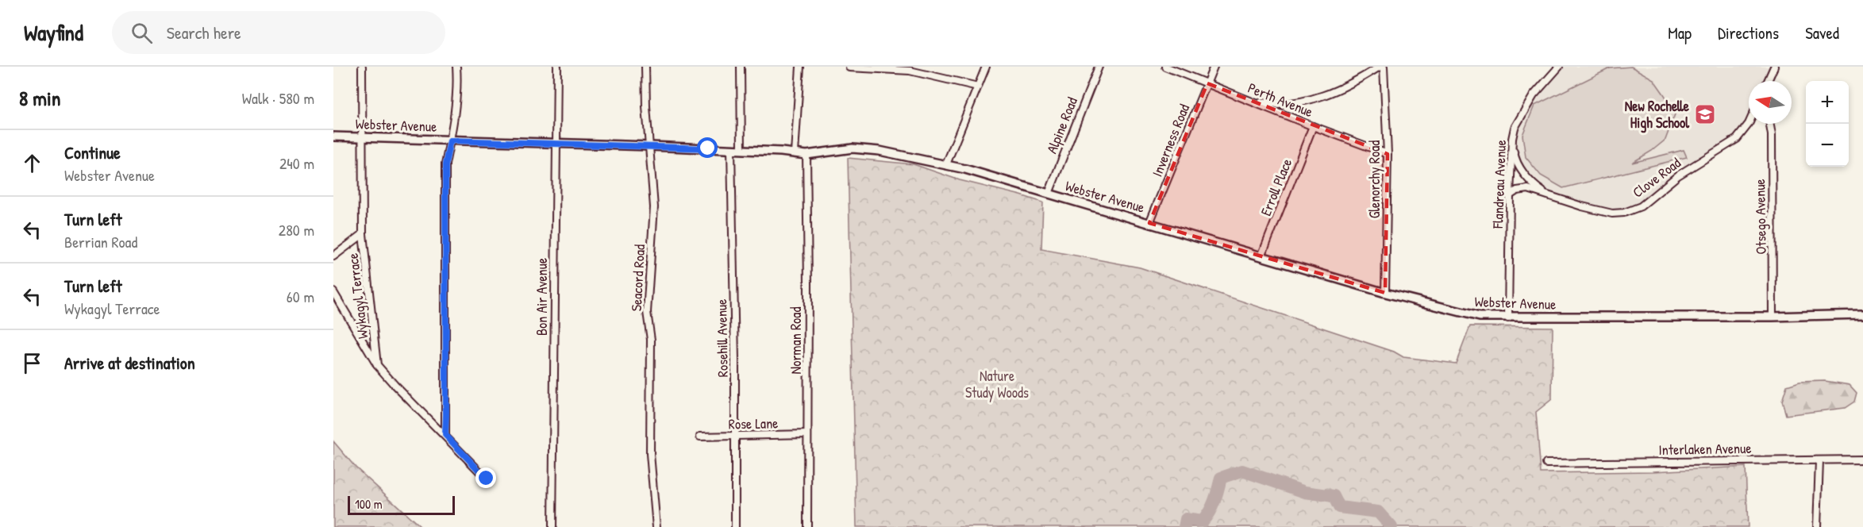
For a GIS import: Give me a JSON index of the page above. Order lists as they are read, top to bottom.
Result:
{
  "streets": {
    "street": [
      "Perth Avenue",
      "Webster Avenue",
      "Alpine Road",
      "Inverness Road",
      "Clove Road",
      "Glenorchy Road",
      "Flandreau Avenue",
      "Erroll Place",
      "Otsego Avenue",
      "Seacord Road",
      "Wykagyl Terrace",
      "Bon Air Avenue",
      "Rosehill Avenue",
      "Norman Road",
      "Rose Lane",
      "Interlaken Avenue"
    ]
  },
  "crossings": [
    ["Perth Avenue", "Inverness Road"],
    ["Perth Avenue", "Glenorchy Road"],
    ["Perth Avenue", "Erroll Place"],
    ["Webster Avenue", "Alpine Road"],
    ["Webster Avenue", "Inverness Road"],
    ["Webster Avenue", "Glenorchy Road"],
    ["Webster Avenue", "Flandreau Avenue"],
    ["Webster Avenue", "Erroll Place"],
    ["Webster Avenue", "Otsego Avenue"],
    ["Webster Avenue", "Seacord Road"],
    ["Webster Avenue", "Wykagyl Terrace"],
    ["Webster Avenue", "Bon Air Avenue"],
    ["Webster Avenue", "Rosehill Avenue"],
    ["Webster Avenue", "Norman Road"],
    ["Clove Road", "Flandreau Avenue"],
    ["Rosehill Avenue", "Rose Lane"],
    ["Norman Road", "Rose Lane"]
  ],
  "parks": ["Nature Study Woods"],
  "places": {
    "school or university": ["New Rochelle High School"]
  },
  "scale_bar": "100 m",
  "north": "left",
  "page": {
    "header": "Wayfind",
    "search": "Search here",
    "nav": ["Map", "Directions", "Saved"],
    "heading": ["8 min", "Walk · 580 m"],
    "map_buttons": ["+", "−"],
    "list": [
      ["Continue", "Webster Avenue", "240 m"],
      ["Turn left", "Berrian Road", "280 m"],
      ["Turn left", "Wykagyl Terrace", "60 m"],
      "Arrive at destination"
    ],
    "scale": "100 m"
  }
}
